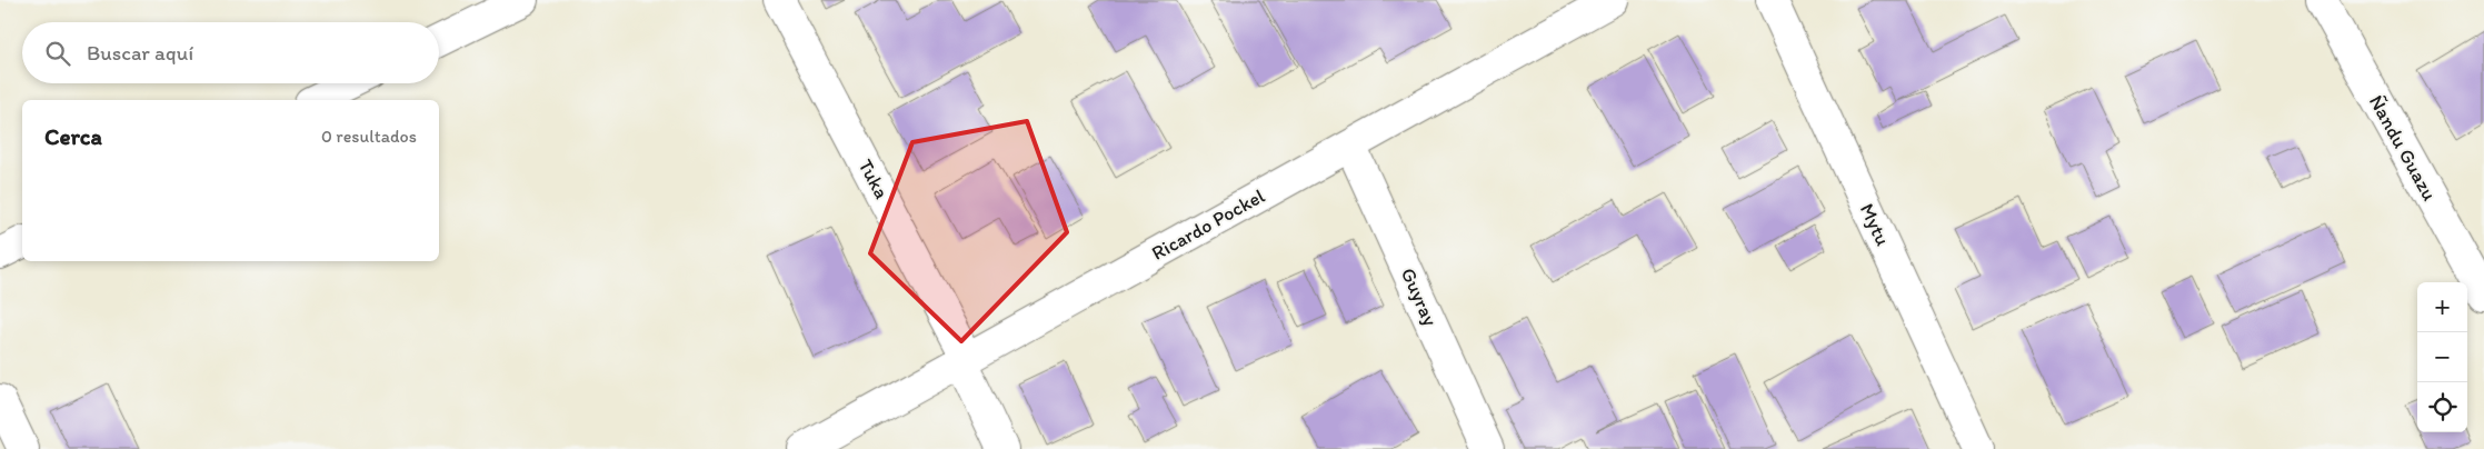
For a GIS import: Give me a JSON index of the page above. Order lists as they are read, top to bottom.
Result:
{
  "streets": {
    "street": [
      "Ñandu Guazu",
      "Tuka",
      "Ricardo Pockel",
      "Mytu",
      "Guyray"
    ]
  },
  "crossings": [
    ["Tuka", "Ricardo Pockel"],
    ["Ricardo Pockel", "Guyray"]
  ],
  "page": {
    "search": "Buscar aquí",
    "heading": ["Cerca", "0 resultados"],
    "map_buttons": ["+", "−"]
  }
}
